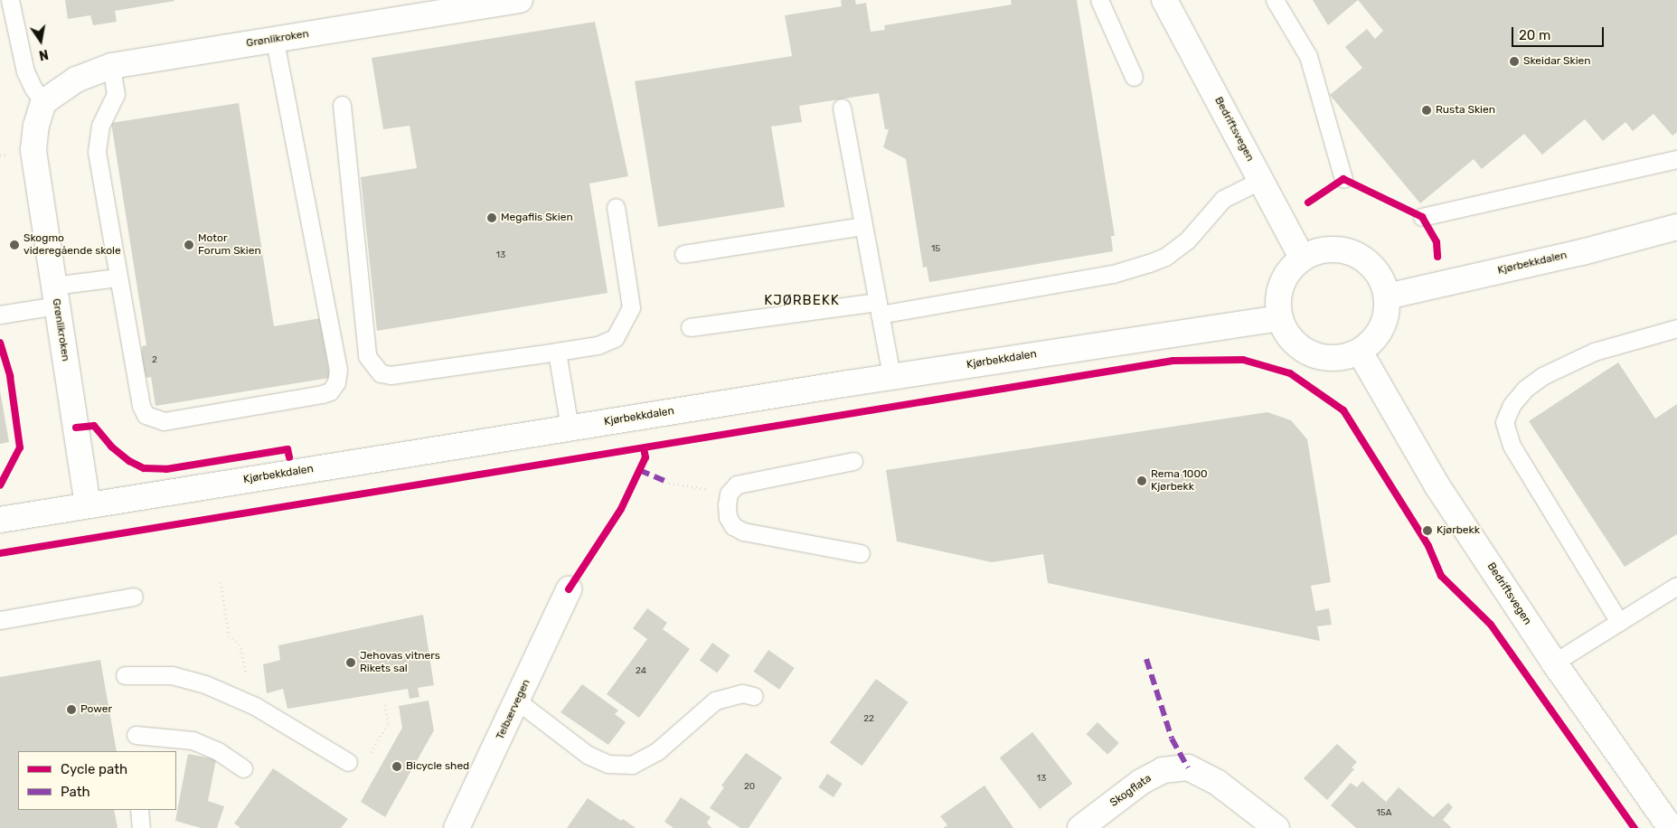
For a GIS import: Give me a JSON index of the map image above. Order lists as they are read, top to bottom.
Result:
{
  "streets": {
    "street": [
      "Grønlikroken",
      "Bedriftsvegen",
      "Kjørbekkdalen",
      "Telbærvegen",
      "Skogflata"
    ]
  },
  "crossings": [
    ["Grønlikroken", "Kjørbekkdalen"],
    ["Bedriftsvegen", "Kjørbekkdalen"]
  ],
  "districts": ["KJØRBEKK"],
  "places": [
    "Skeidar Skien",
    "Rusta Skien",
    "Megaflis Skien",
    "Skogmo videregående skole",
    "Motor Forum Skien",
    "Rema 1000 Kjørbekk",
    "Kjørbekk",
    "Jehovas vitners Rikets sal",
    "Power",
    "Bicycle shed"
  ],
  "house_numbers": [
    "15",
    "13",
    "2",
    "24",
    "22",
    "13",
    "20",
    "15A"
  ],
  "legend": ["Cycle path", "Path"],
  "scale_bar": "20 m",
  "north": "bottom"
}
